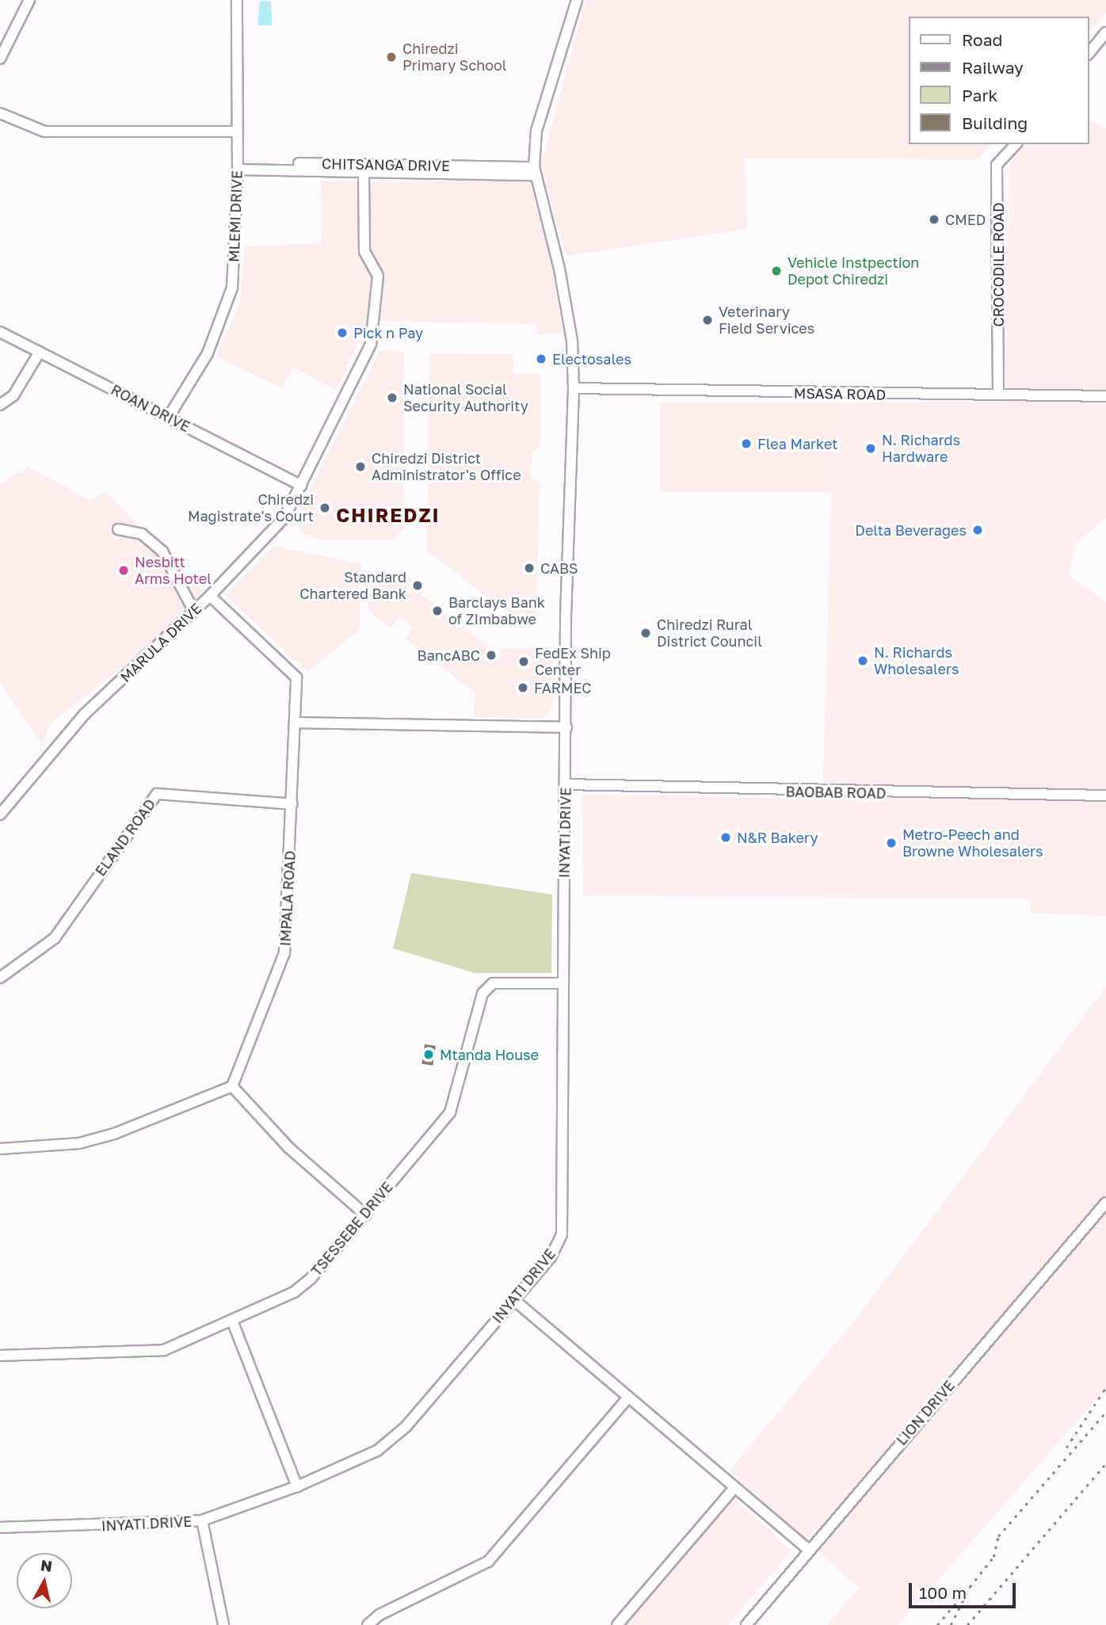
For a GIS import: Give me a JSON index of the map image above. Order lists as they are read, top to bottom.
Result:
{
  "streets": {
    "street": [
      "CHITSANGA DRIVE",
      "MLEMI DRIVE",
      "CROCODILE ROAD",
      "MSASA ROAD",
      "ROAN DRIVE",
      "MARULA DRIVE",
      "BAOBAB ROAD",
      "INYATI DRIVE",
      "ELAND ROAD",
      "IMPALA ROAD",
      "TSESSEBE DRIVE",
      "LION DRIVE"
    ]
  },
  "crossings": [
    ["CHITSANGA DRIVE", "MLEMI DRIVE"],
    ["CHITSANGA DRIVE", "INYATI DRIVE"],
    ["MLEMI DRIVE", "ROAN DRIVE"],
    ["CROCODILE ROAD", "MSASA ROAD"],
    ["MSASA ROAD", "INYATI DRIVE"],
    ["ROAN DRIVE", "MARULA DRIVE"],
    ["MARULA DRIVE", "IMPALA ROAD"],
    ["BAOBAB ROAD", "INYATI DRIVE"],
    ["INYATI DRIVE", "TSESSEBE DRIVE"],
    ["ELAND ROAD", "IMPALA ROAD"]
  ],
  "districts": ["CHIREDZI"],
  "places": [
    "Chiredzi Primary School",
    "CMED",
    "Vehicle Instpection Depot Chiredzi",
    "Veterinary Field Services",
    "Pick n Pay",
    "Electosales",
    "National Social Security Authority",
    "Flea Market",
    "N. Richards Hardware",
    "Chiredzi District Administrator's Office",
    "Chiredzi Magistrate's Court",
    "Delta Beverages",
    "CABS",
    "Nesbitt Arms Hotel",
    "Standard Chartered Bank",
    "Barclays Bank of ZImbabwe",
    "Chiredzi Rural District Council",
    "BancABC",
    "N. Richards Wholesalers",
    "FedEx Ship Center",
    "FARMEC",
    "N&R Bakery",
    "Metro-Peech and Browne Wholesalers",
    "Mtanda House"
  ],
  "legend": [
    "Road",
    "Railway",
    "Park",
    "Building"
  ],
  "scale_bar": "100 m",
  "north": "top"
}
